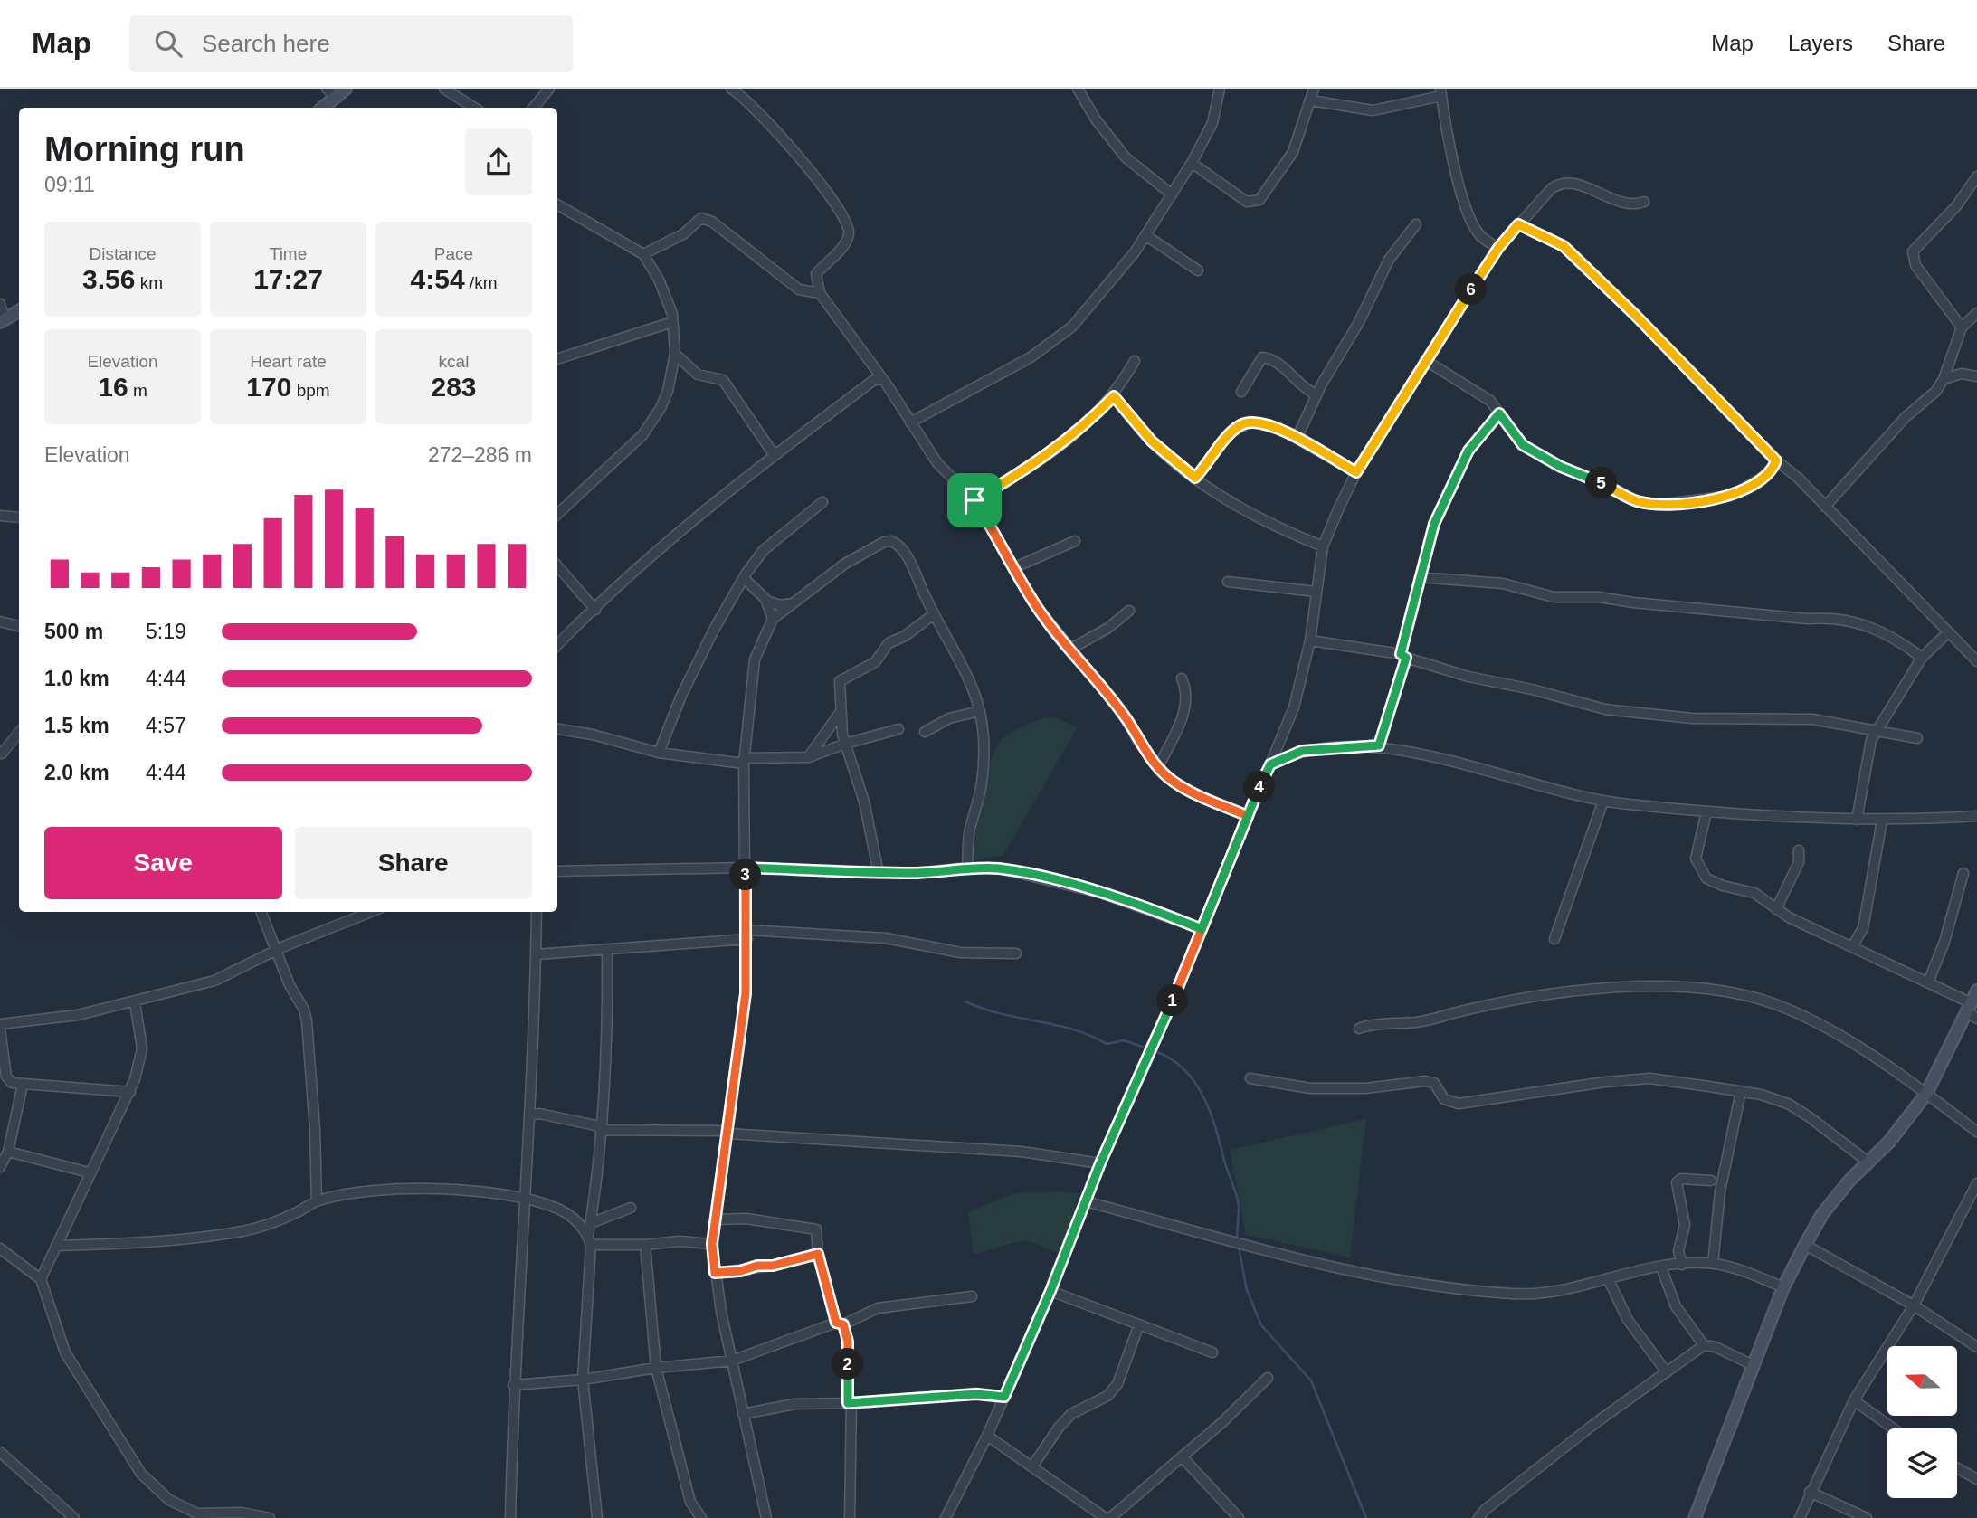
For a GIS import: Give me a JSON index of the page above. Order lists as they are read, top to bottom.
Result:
{
  "north": "left",
  "page": {
    "header": "Map",
    "search": "Search here",
    "nav": ["Map", "Layers", "Share"],
    "heading": ["Morning run", "09:11"],
    "stats": [
      ["Distance", "3.56 km"],
      ["Time", "17:27"],
      ["Pace", "4:54 /km"],
      ["Elevation", "16 m"],
      ["Heart rate", "170 bpm"],
      ["kcal", "283"]
    ],
    "pins": [
      "6",
      "5",
      "4",
      "3",
      "1",
      "2"
    ],
    "chart": ["Elevation", "272–286 m"],
    "list": [
      {
        "name": "500 m",
        "note": "5:19"
      },
      {
        "name": "1.0 km",
        "note": "4:44"
      },
      {
        "name": "1.5 km",
        "note": "4:57"
      },
      {
        "name": "2.0 km",
        "note": "4:44"
      }
    ],
    "buttons": ["Save", "Share"]
  }
}
